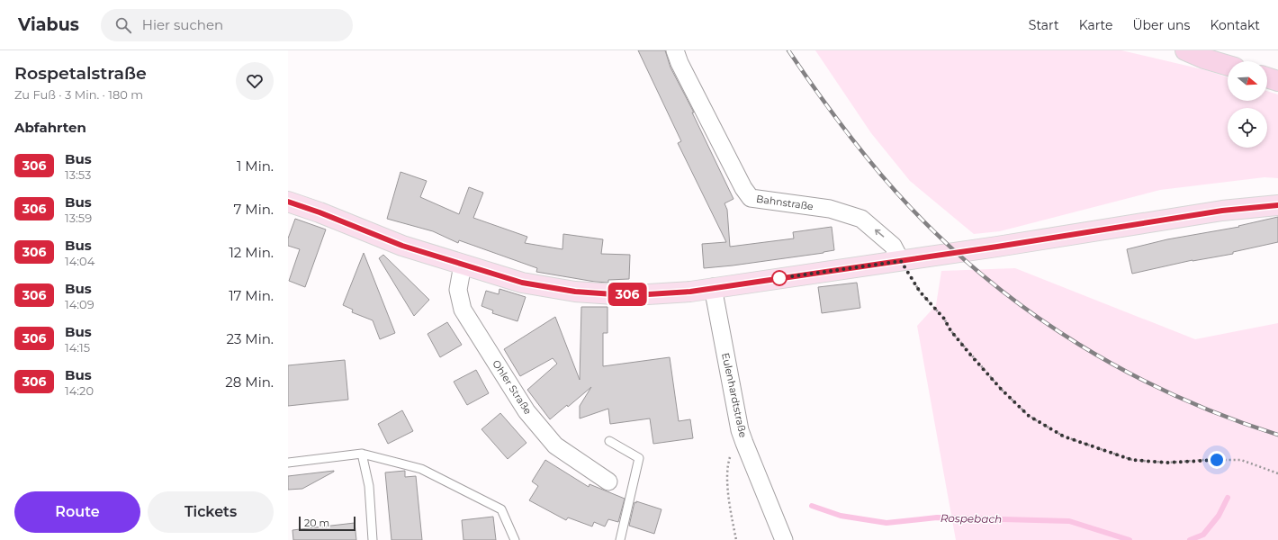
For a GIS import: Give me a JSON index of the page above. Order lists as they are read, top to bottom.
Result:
{
  "streets": {
    "street": ["Bahnstraße", "Ohler Straße", "Eulenhardtstraße"]
  },
  "one_way": ["Bahnstraße"],
  "water": ["Rospebach"],
  "lines": ["bus line 306"],
  "scale_bar": "20 m",
  "north": "right",
  "page": {
    "header": "Viabus",
    "search": "Hier suchen",
    "nav": [
      "Start",
      "Karte",
      "Über uns",
      "Kontakt"
    ],
    "heading": [
      ["Rospetalstraße", "Zu Fuß · 3 Min. · 180 m"],
      "Abfahrten"
    ],
    "on_map": "306",
    "list": [
      {
        "mark": "306",
        "name": "Bus",
        "note": "13:53",
        "value": "1 Min."
      },
      {
        "mark": "306",
        "name": "Bus",
        "note": "13:59",
        "value": "7 Min."
      },
      {
        "mark": "306",
        "name": "Bus",
        "note": "14:04",
        "value": "12 Min."
      },
      {
        "mark": "306",
        "name": "Bus",
        "note": "14:09",
        "value": "17 Min."
      },
      {
        "mark": "306",
        "name": "Bus",
        "note": "14:15",
        "value": "23 Min."
      },
      {
        "mark": "306",
        "name": "Bus",
        "note": "14:20",
        "value": "28 Min."
      }
    ],
    "buttons": ["Route", "Tickets"],
    "scale": "20 m"
  }
}
